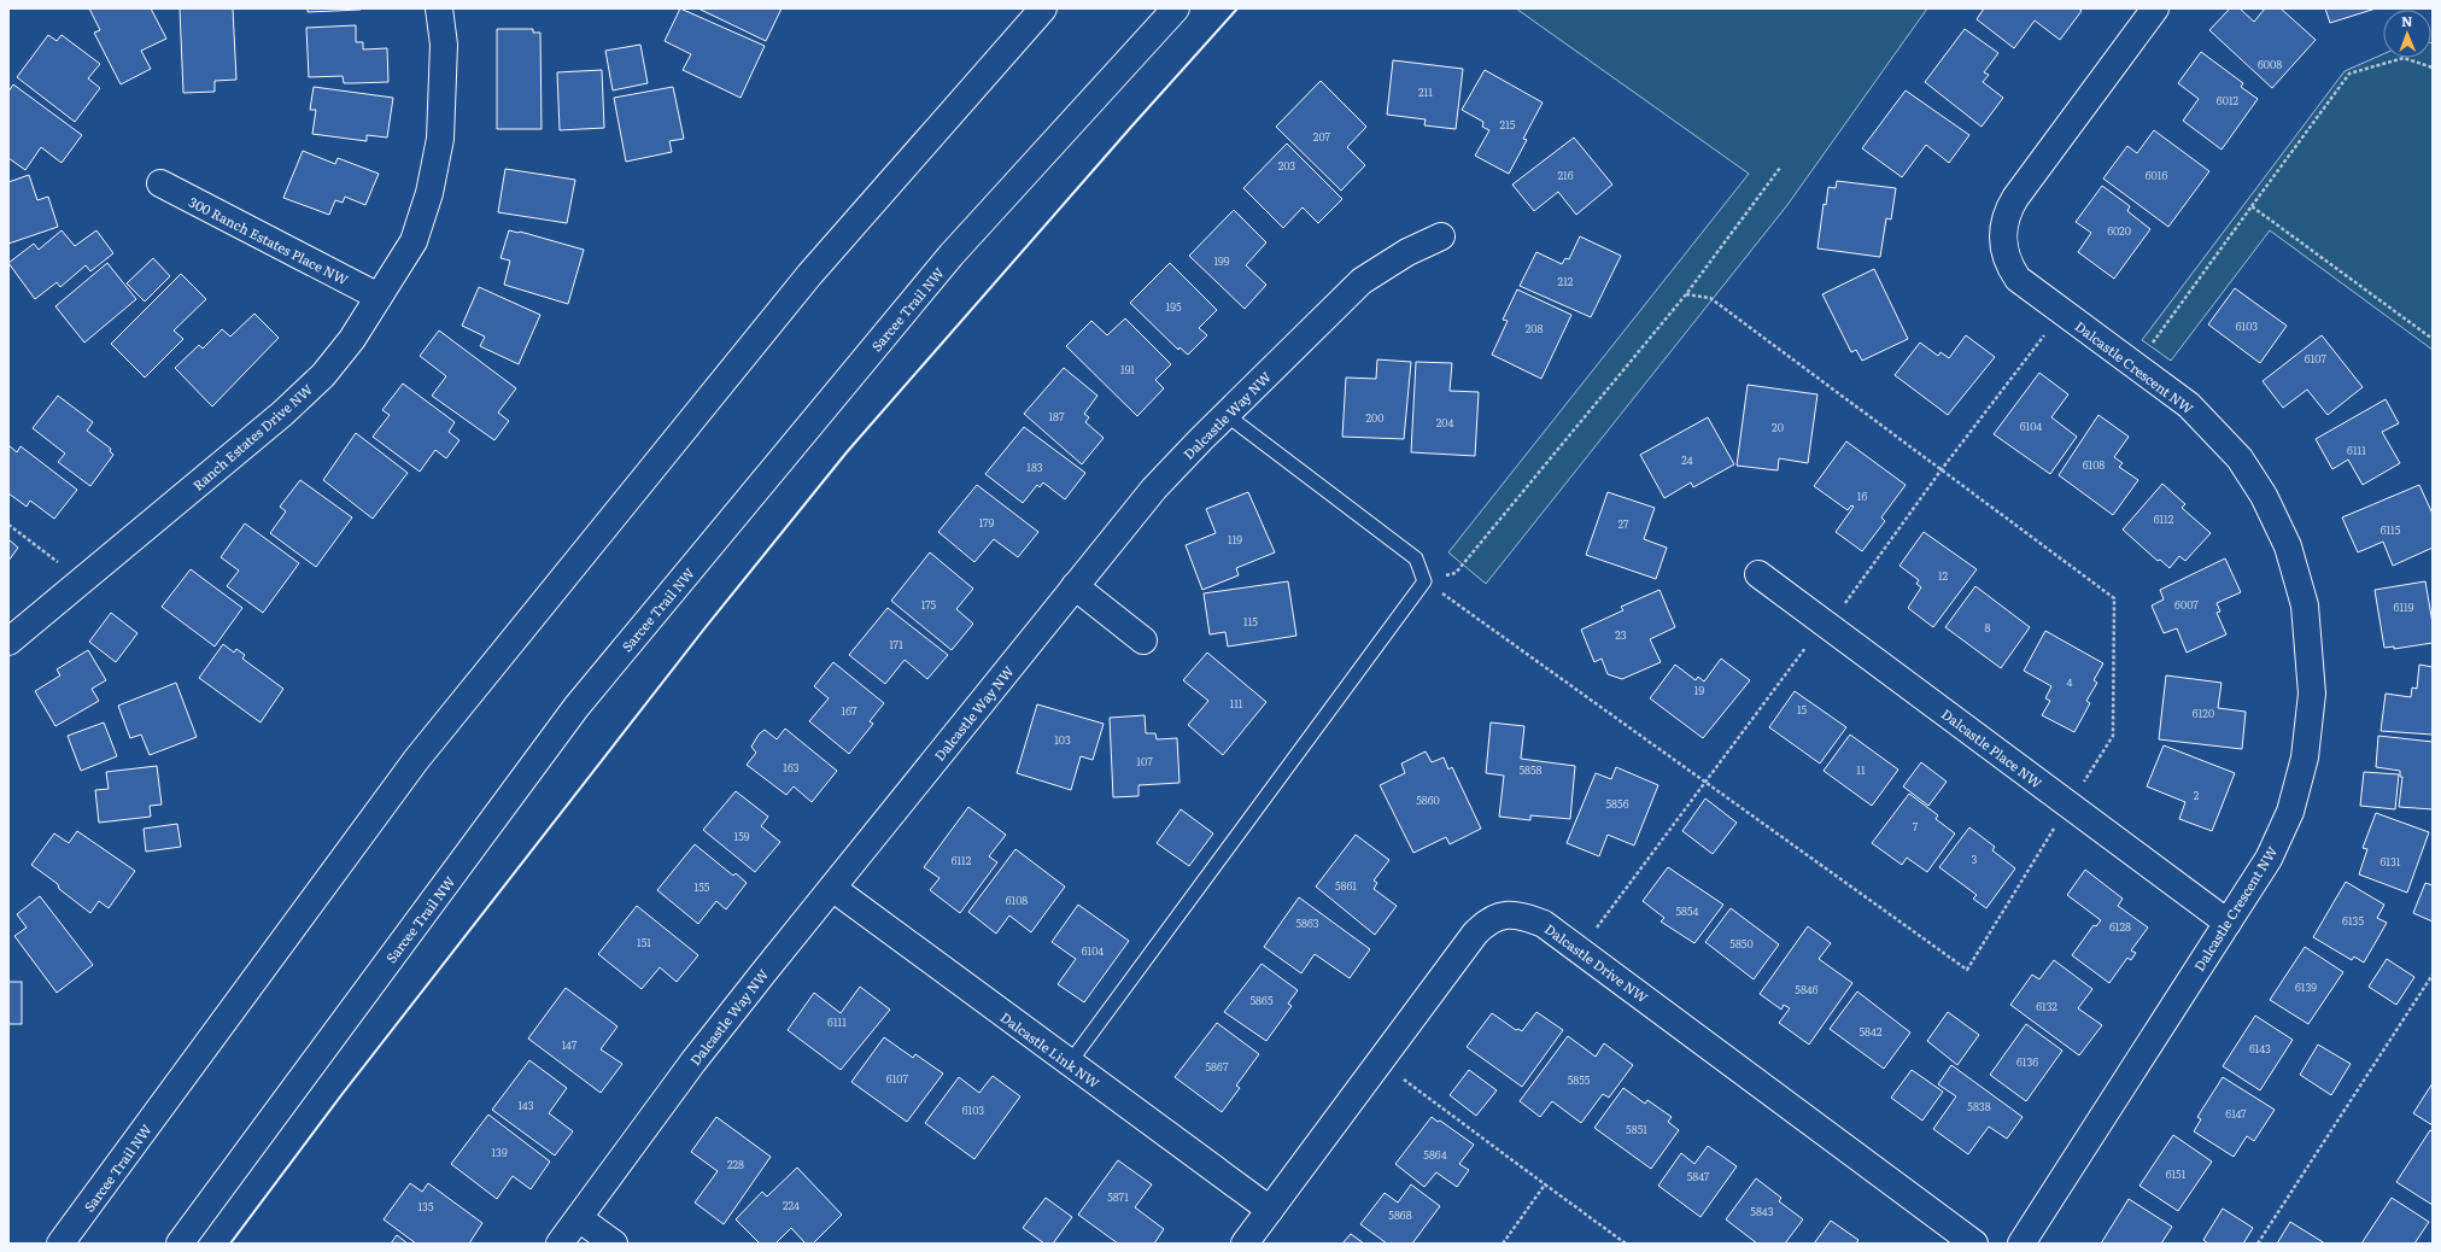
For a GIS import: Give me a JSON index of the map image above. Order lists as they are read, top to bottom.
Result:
{
  "streets": {
    "street": [
      "300 Ranch Estates Place NW",
      "Sarcee Trail NW",
      "Dalcastle Crescent NW",
      "Dalcastle Way NW",
      "Ranch Estates Drive NW",
      "Dalcastle Place NW",
      "Dalcastle Drive NW",
      "Dalcastle Link NW"
    ]
  },
  "crossings": [
    ["300 Ranch Estates Place NW", "Ranch Estates Drive NW"],
    ["Dalcastle Crescent NW", "Dalcastle Place NW"],
    ["Dalcastle Way NW", "Dalcastle Link NW"],
    ["Dalcastle Drive NW", "Dalcastle Link NW"]
  ],
  "house_numbers": [
    "6008",
    "211",
    "6012",
    "215",
    "207",
    "203",
    "216",
    "6016",
    "6020",
    "199",
    "212",
    "195",
    "6103",
    "208",
    "6107",
    "191",
    "187",
    "200",
    "204",
    "6104",
    "20",
    "6111",
    "24",
    "6108",
    "183",
    "16",
    "6112",
    "179",
    "27",
    "6115",
    "119",
    "12",
    "175",
    "6007",
    "6119",
    "115",
    "8",
    "23",
    "171",
    "4",
    "19",
    "111",
    "15",
    "167",
    "6120",
    "103",
    "107",
    "163",
    "5858",
    "11",
    "2",
    "5860",
    "5856",
    "7",
    "159",
    "3",
    "6112",
    "6131",
    "5861",
    "155",
    "6108",
    "5854",
    "6135",
    "5863",
    "6128",
    "151",
    "5850",
    "6104",
    "6139",
    "5846",
    "5865",
    "6132",
    "6111",
    "5842",
    "147",
    "6143",
    "6136",
    "5867",
    "6107",
    "5855",
    "143",
    "5838",
    "6103",
    "6147",
    "5851",
    "139",
    "5864",
    "228",
    "6151",
    "5847",
    "5871",
    "224",
    "135",
    "5843",
    "5868"
  ],
  "north": "top"
}
